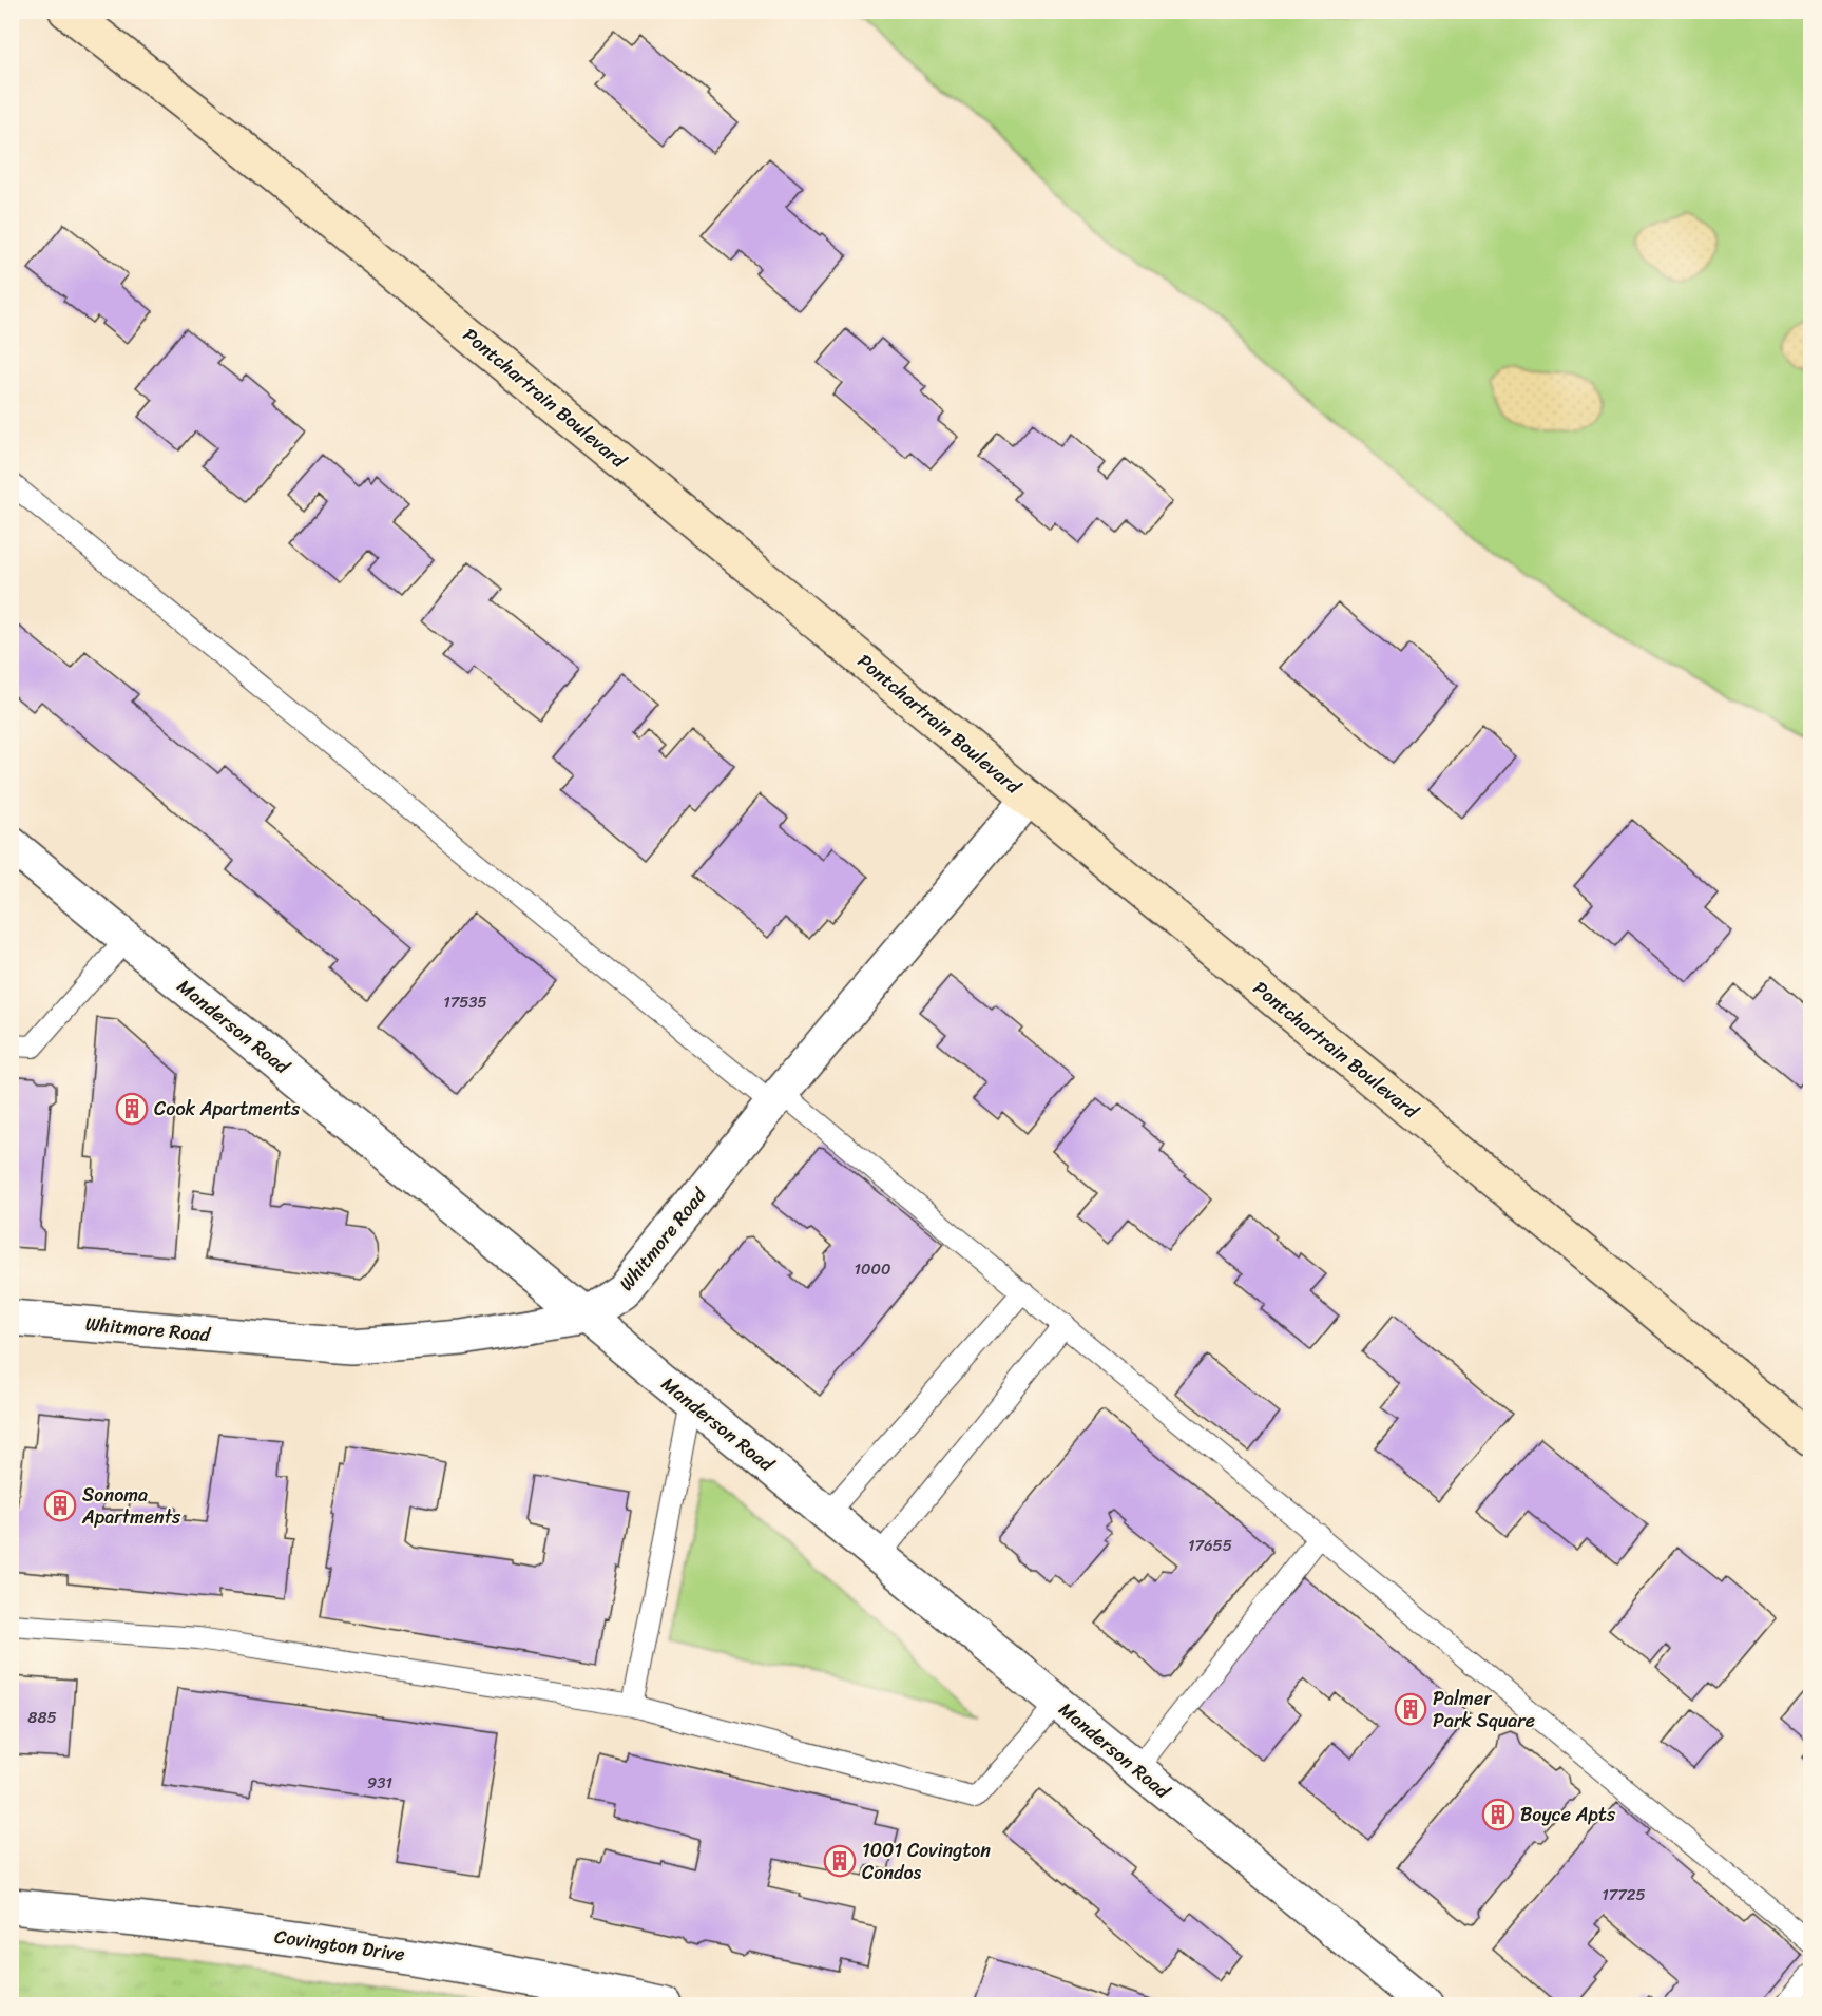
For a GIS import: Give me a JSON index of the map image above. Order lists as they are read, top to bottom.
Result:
{
  "streets": {
    "street": [
      "Pontchartrain Boulevard",
      "Manderson Road",
      "Whitmore Road",
      "Covington Drive"
    ]
  },
  "crossings": [
    ["Pontchartrain Boulevard", "Whitmore Road"],
    ["Manderson Road", "Whitmore Road"]
  ],
  "places": {
    "building": [
      "Cook Apartments",
      "Sonoma Apartments",
      "Palmer Park Square",
      "Boyce Apts",
      "1001 Covington Condos"
    ]
  },
  "house_numbers": [
    "17535",
    "1000",
    "17655",
    "885",
    "931",
    "17725"
  ]
}
